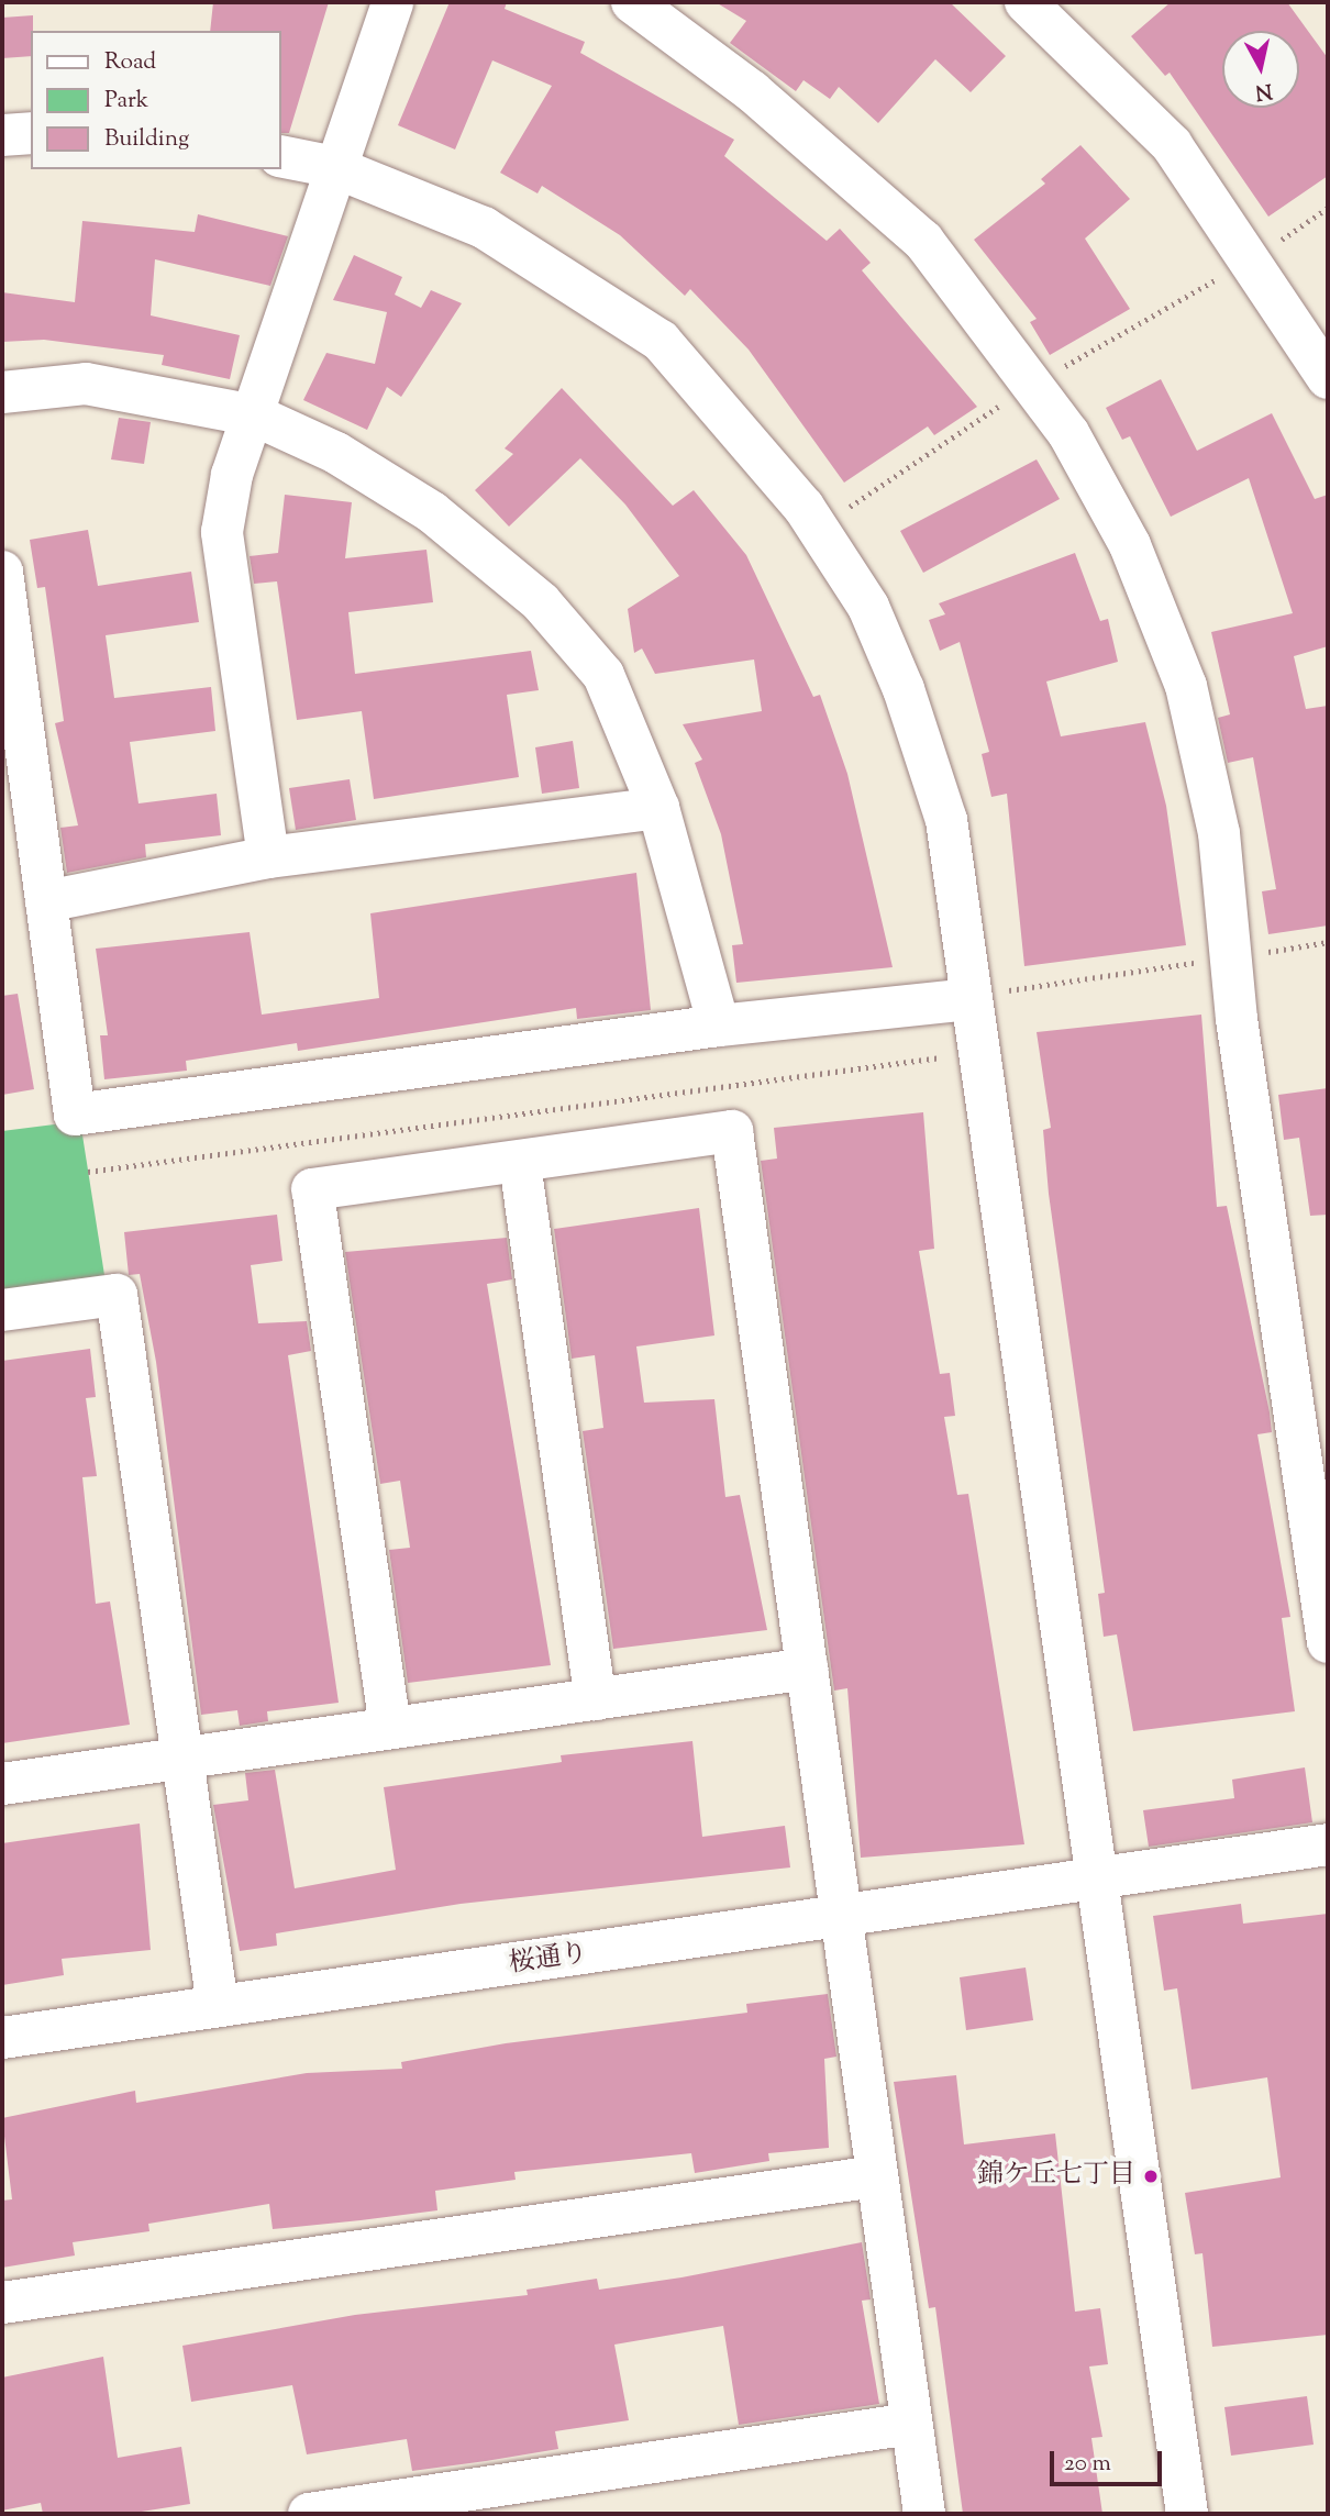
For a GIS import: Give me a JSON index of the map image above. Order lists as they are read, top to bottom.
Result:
{
  "streets": {
    "street": ["桜通り"]
  },
  "places": ["錦ケ丘七丁目"],
  "legend": ["Road", "Park", "Building"],
  "scale_bar": "20 m",
  "north": "bottom"
}
